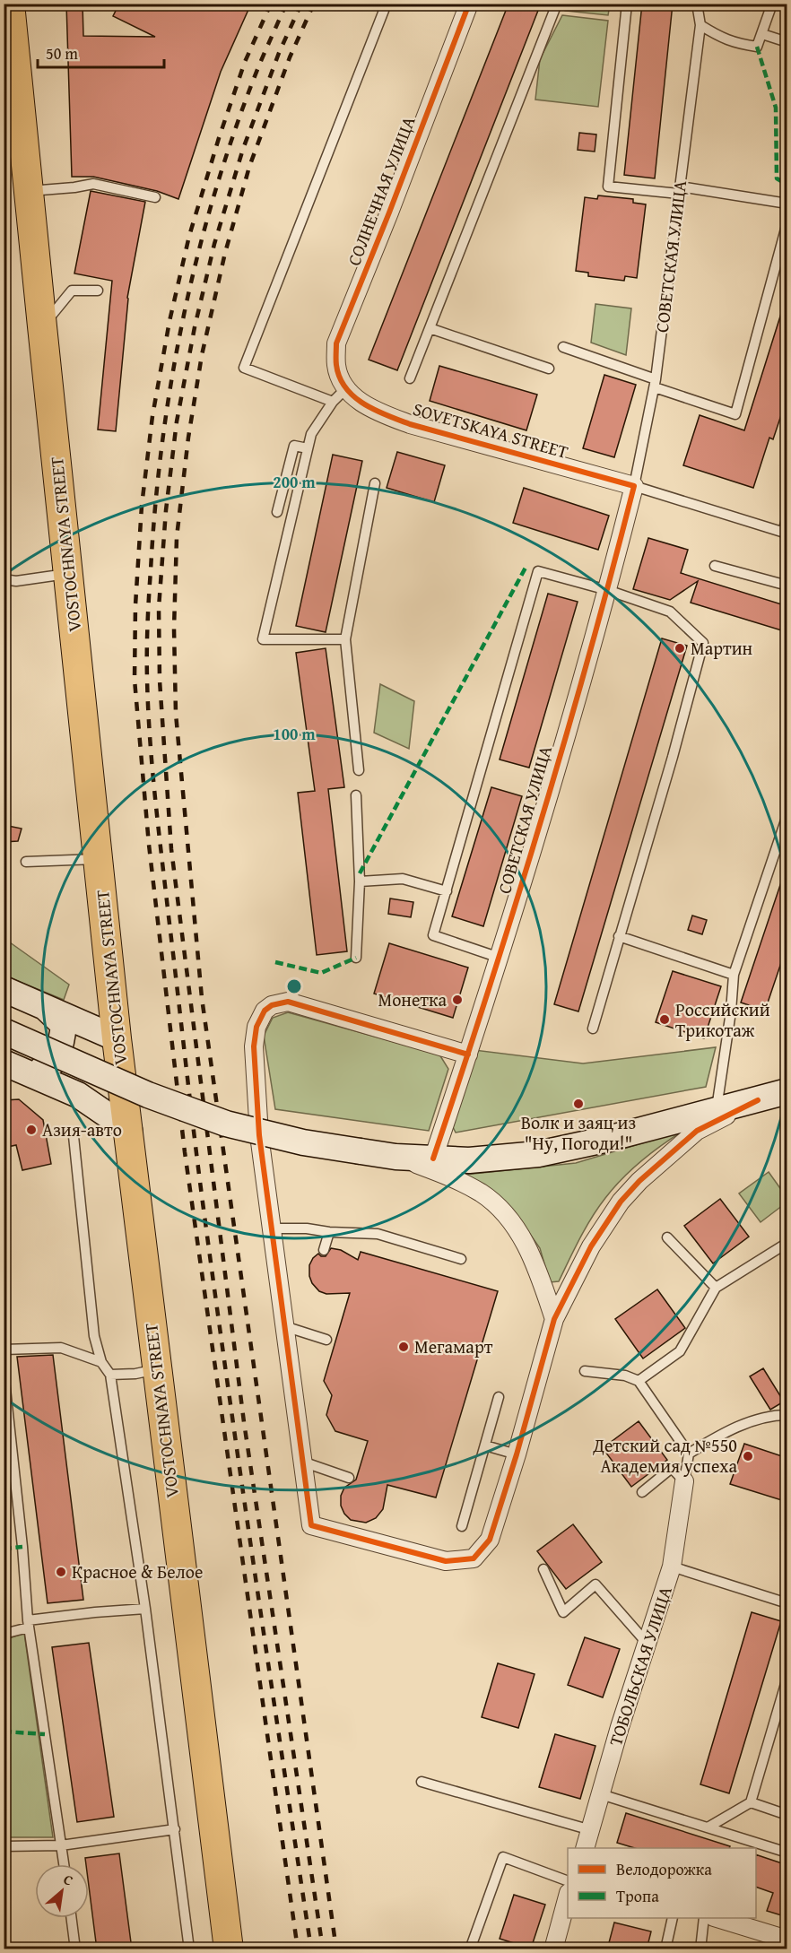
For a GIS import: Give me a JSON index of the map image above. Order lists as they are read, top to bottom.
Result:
{
  "streets": {
    "main road": ["VOSTOCHNAYA STREET"],
    "street": [
      "СОЛНЕЧНАЯ УЛИЦА",
      "СОВЕТСКАЯ УЛИЦА",
      "SOVETSKAYA STREET",
      "ТОБОЛЬСКАЯ УЛИЦА"
    ]
  },
  "crossings": [
    ["СОЛНЕЧНАЯ УЛИЦА", "SOVETSKAYA STREET"],
    ["СОВЕТСКАЯ УЛИЦА", "SOVETSKAYA STREET"]
  ],
  "places": [
    "Мартин",
    "Монетка",
    "Российский Трикотаж",
    "Волк и заяц из \"Ну, Погоди!\"",
    "Азия-авто",
    "Мегамарт",
    "Детский сад №550 Академия успеха",
    "Красное & Белое"
  ],
  "legend": ["Велодорожка", "Тропа"],
  "scale_bar": "50 m",
  "north": "top right",
  "rings": ["200 m", "100 m"]
}
